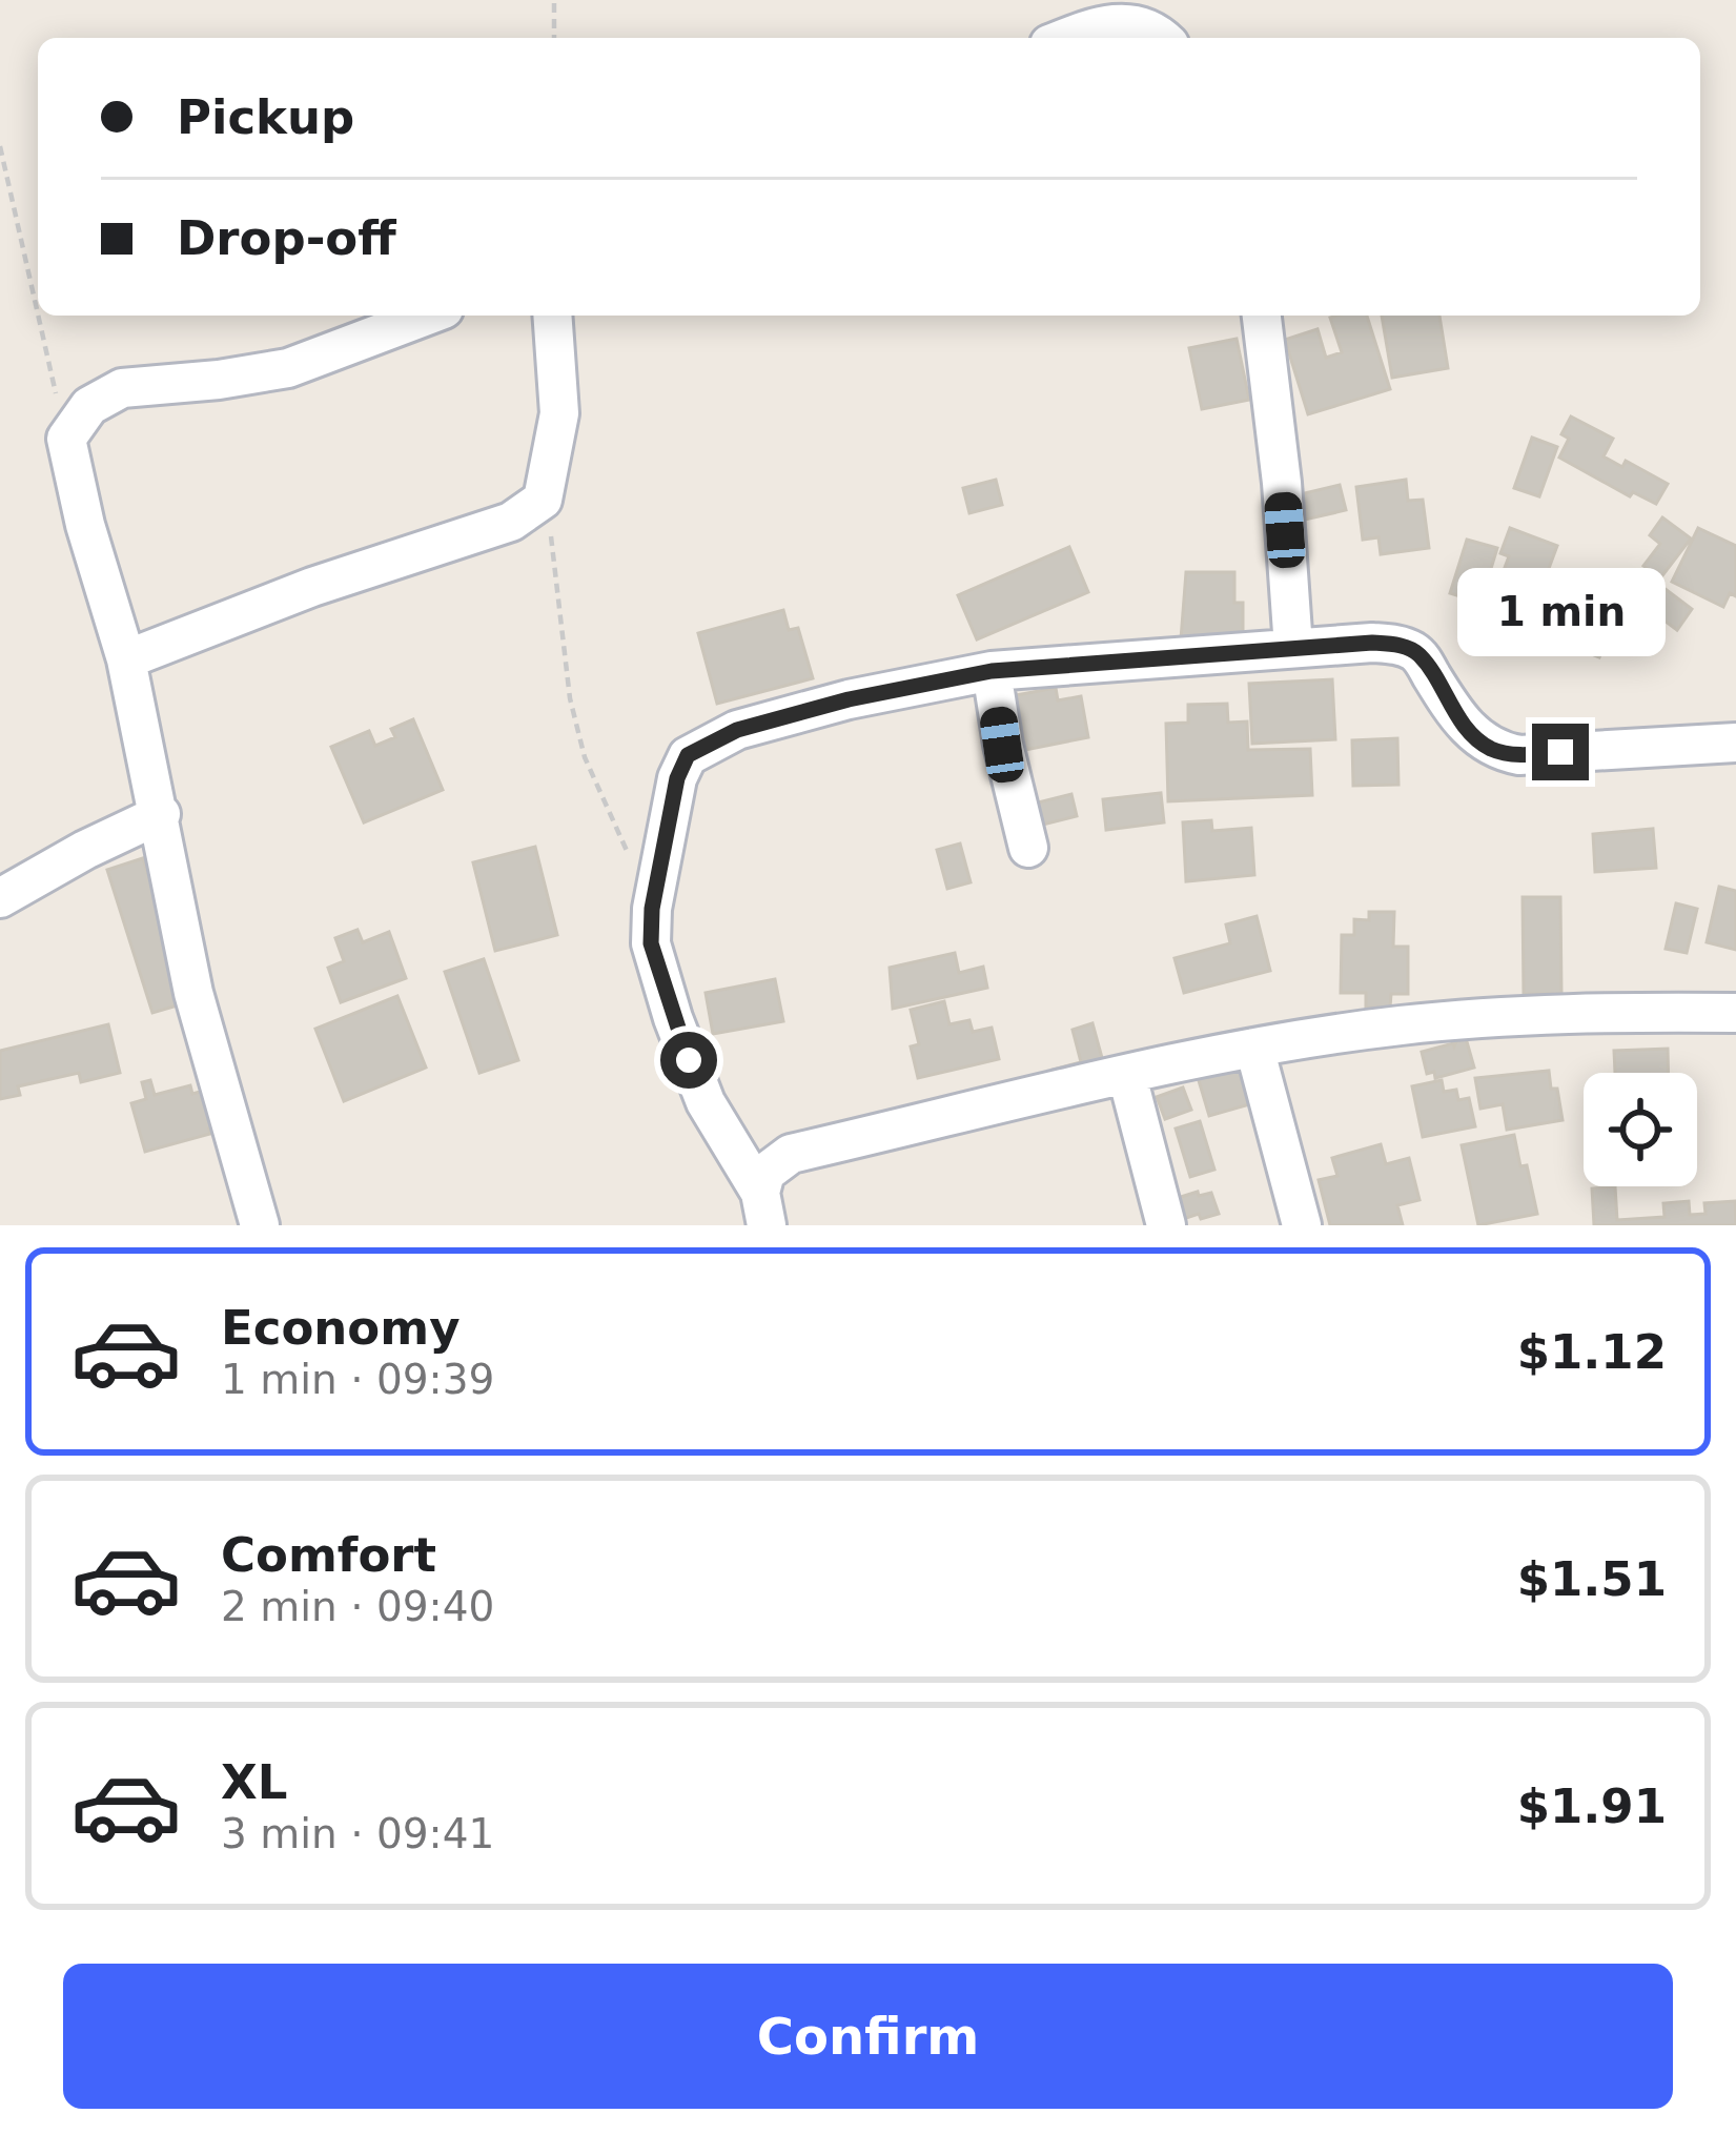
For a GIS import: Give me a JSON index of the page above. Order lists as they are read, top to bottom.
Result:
{
  "page": {
    "banner": ["Pickup", "Drop-off"],
    "bubble": "1 min",
    "list": [
      {
        "name": "Economy",
        "note": "1 min · 09:39",
        "value": "$1.12"
      },
      {
        "name": "Comfort",
        "note": "2 min · 09:40",
        "value": "$1.51"
      },
      {
        "name": "XL",
        "note": "3 min · 09:41",
        "value": "$1.91"
      }
    ],
    "buttons": "Confirm"
  }
}
